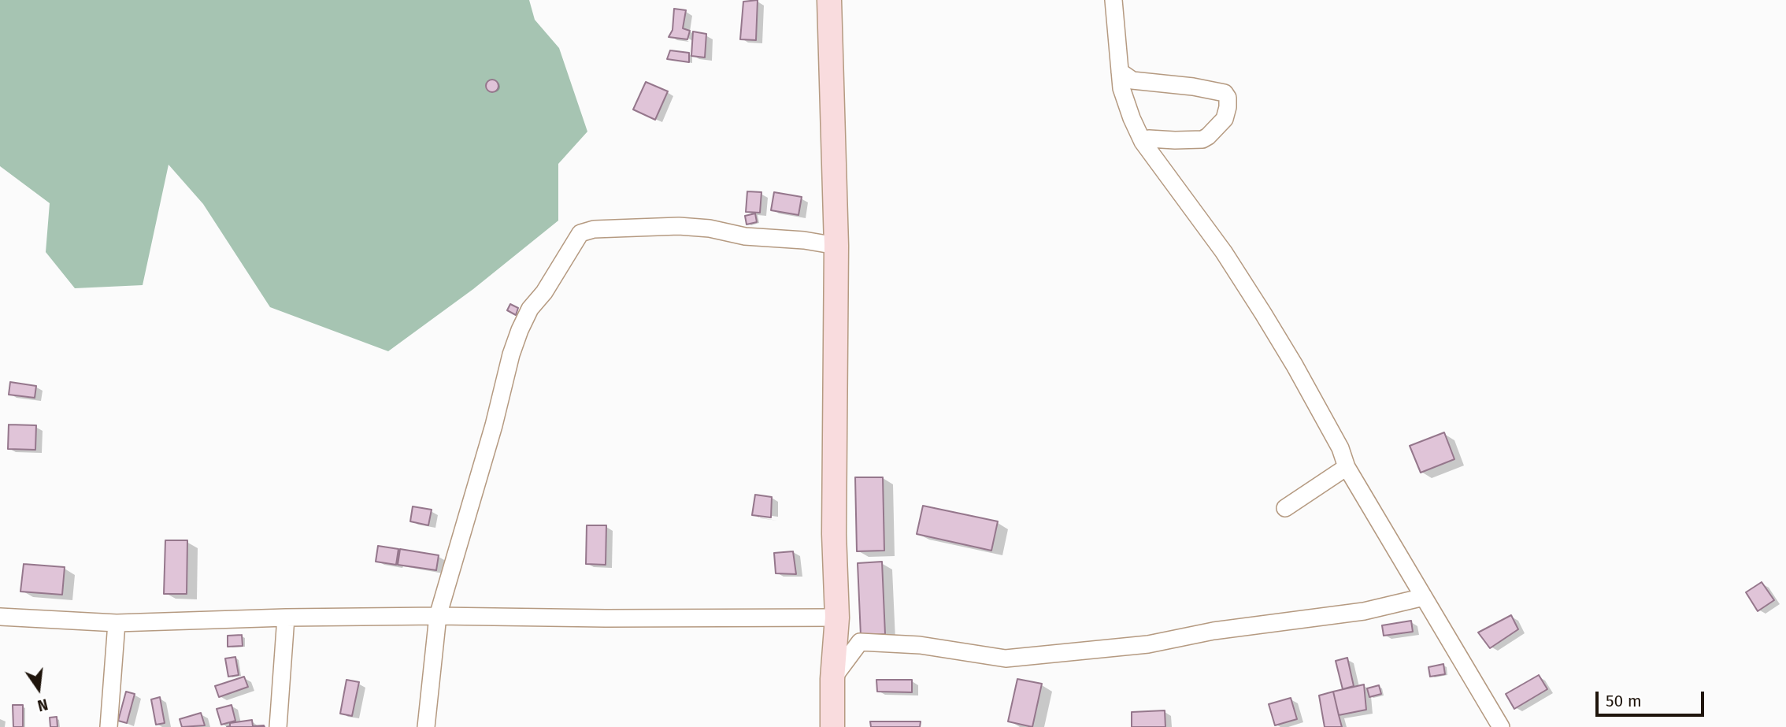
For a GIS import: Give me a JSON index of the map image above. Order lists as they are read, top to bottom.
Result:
{
  "scale_bar": "50 m",
  "north": "bottom"
}
